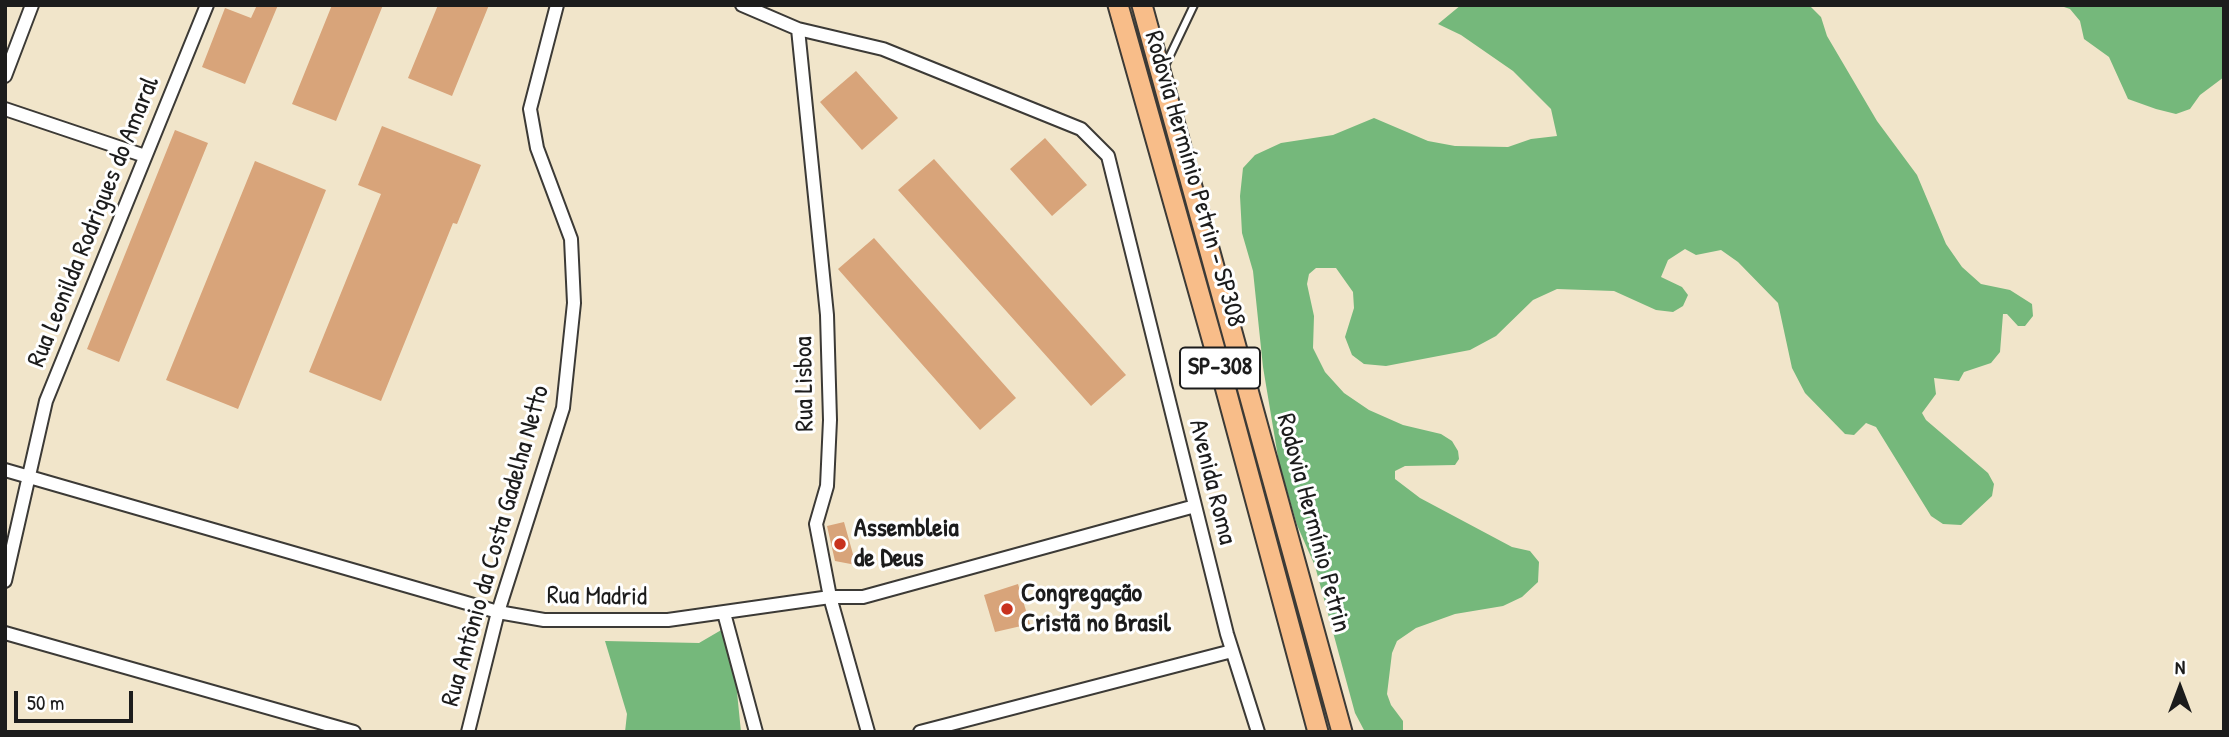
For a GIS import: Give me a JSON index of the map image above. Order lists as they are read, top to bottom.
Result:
{
  "streets": {
    "main road": ["Rodovia Hermínio Petrin - SP308", "SP-308", "Rodovia Hermínio Petrin"],
    "street": [
      "Rua Leonilda Rodrigues do Amaral",
      "Rua Lisboa",
      "Avenida Roma",
      "Rua Antônio da Costa Gadelha Netto",
      "Rua Madrid"
    ]
  },
  "crossings": [
    ["Rua Leonilda Rodrigues do Amaral", "Rua Madrid"],
    ["Rua Lisboa", "Avenida Roma"],
    ["Rua Lisboa", "Rua Madrid"],
    ["Avenida Roma", "Rua Madrid"],
    ["Rua Antônio da Costa Gadelha Netto", "Rua Madrid"]
  ],
  "places": ["Assembleia de Deus", "Congregação Cristã no Brasil"],
  "scale_bar": "50 m",
  "north": "top"
}
